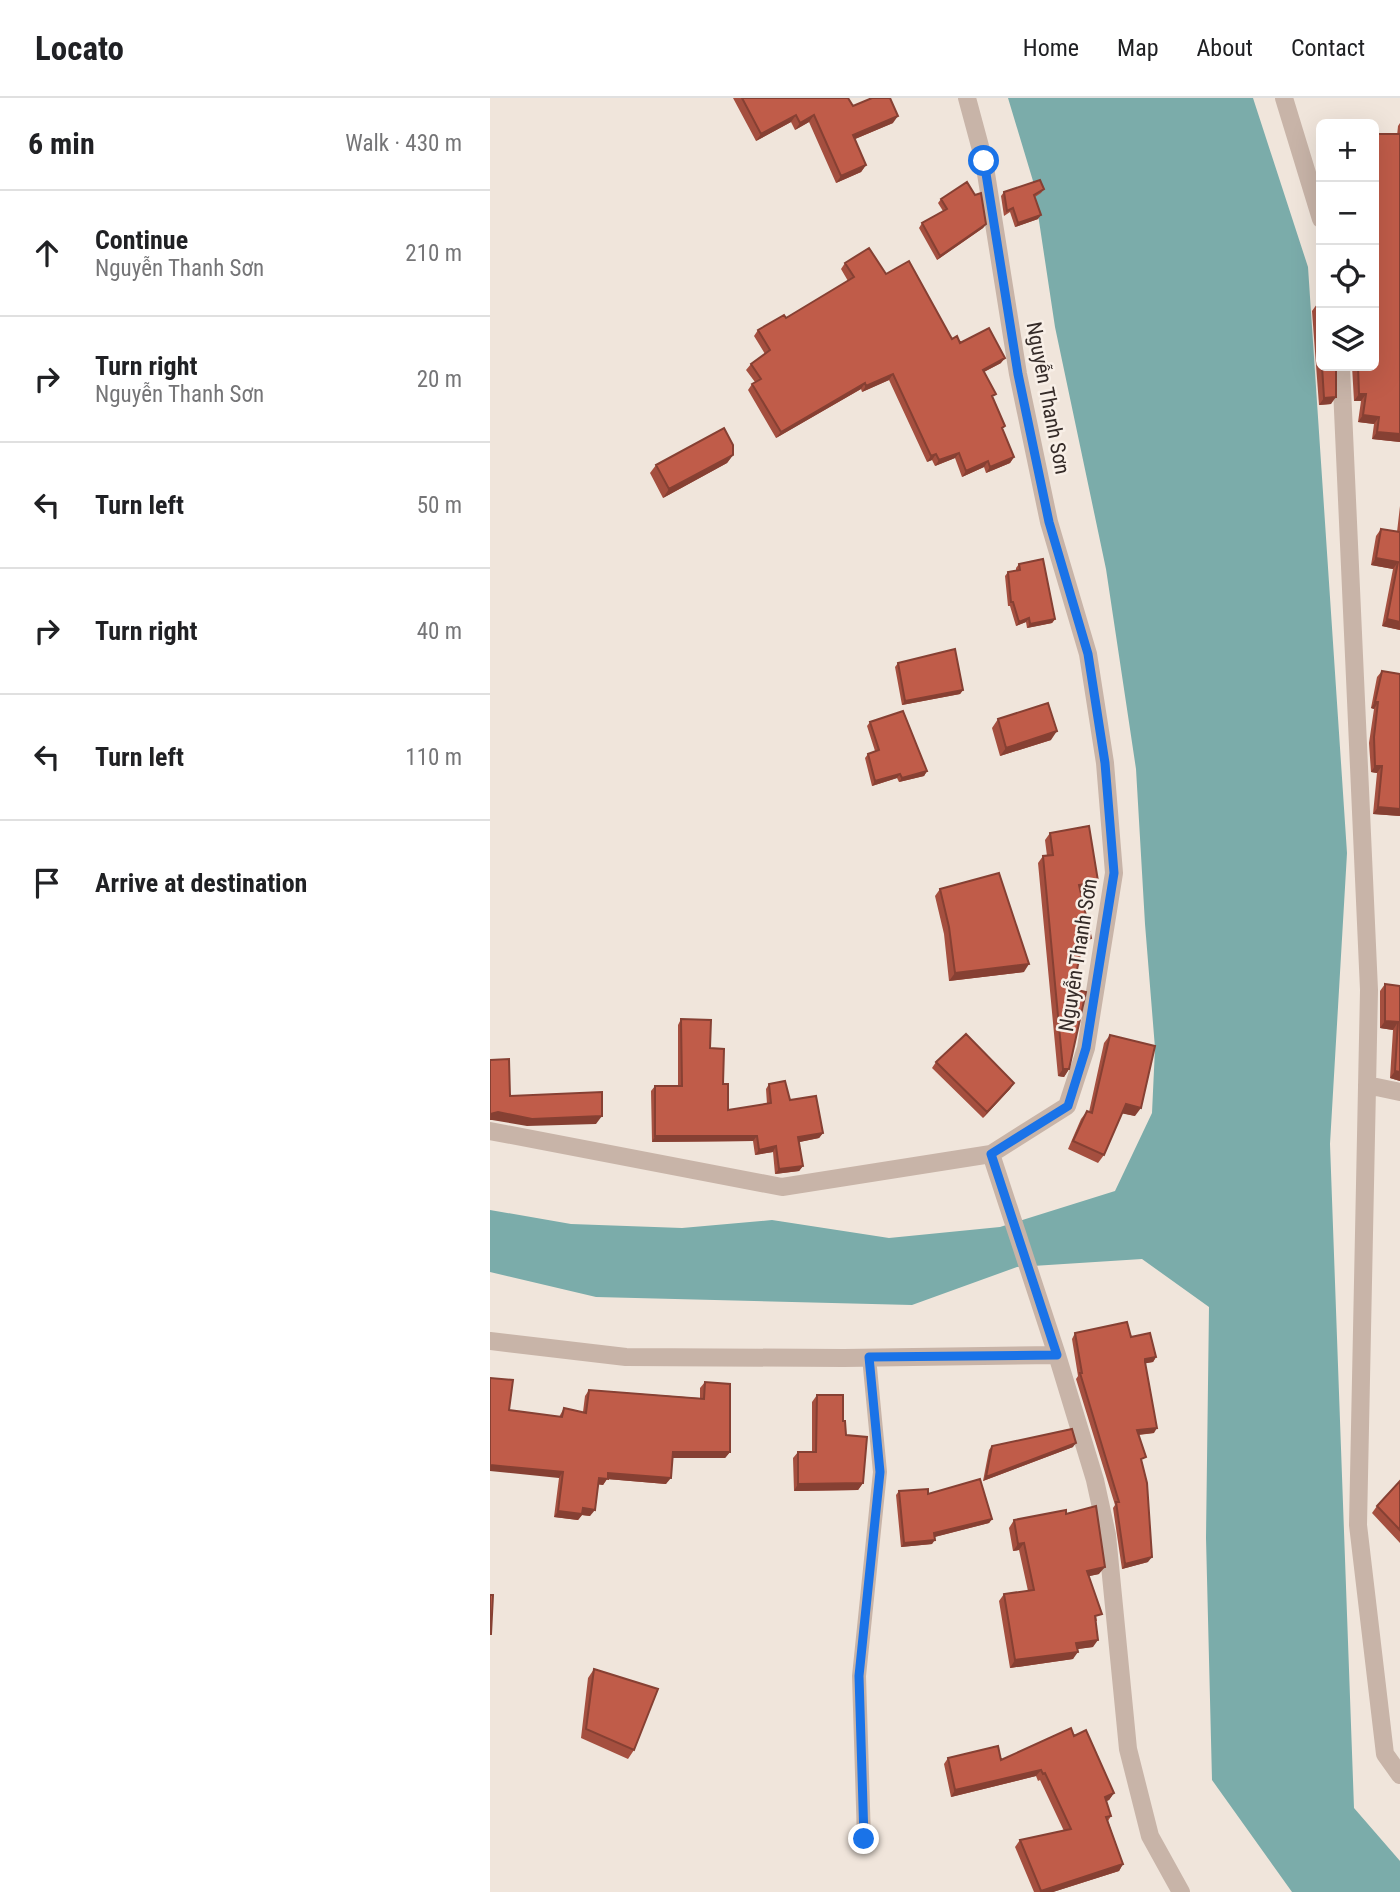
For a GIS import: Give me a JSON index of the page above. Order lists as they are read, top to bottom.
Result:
{
  "streets": {
    "street": ["Nguyễn Thanh Sơn"]
  },
  "page": {
    "header": "Locato",
    "nav": [
      "Home",
      "Map",
      "About",
      "Contact"
    ],
    "heading": ["6 min", "Walk · 430 m"],
    "map_buttons": ["+", "−"],
    "list": [
      ["Continue", "Nguyễn Thanh Sơn", "210 m"],
      ["Turn right", "Nguyễn Thanh Sơn", "20 m"],
      ["Turn left", "50 m"],
      ["Turn right", "40 m"],
      ["Turn left", "110 m"],
      "Arrive at destination"
    ]
  }
}
